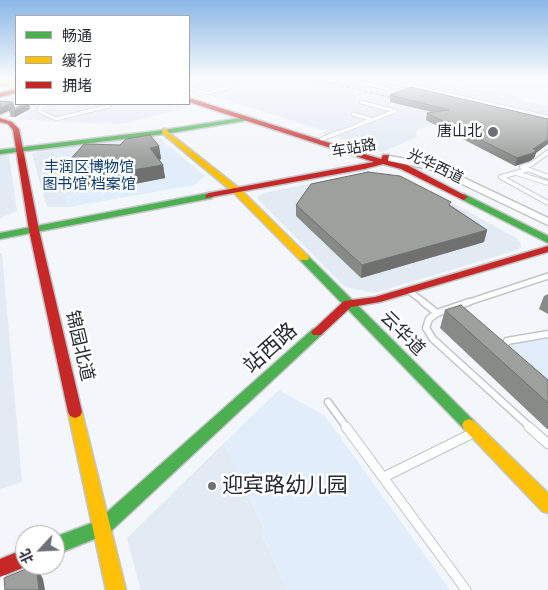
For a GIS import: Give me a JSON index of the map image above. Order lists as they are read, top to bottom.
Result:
{
  "streets": {
    "main road": [
      "车站路",
      "光华西道",
      "云华道",
      "锦园北道",
      "站西路"
    ]
  },
  "crossings": [
    ["车站路", "光华西道"],
    ["车站路", "云华道"],
    ["车站路", "锦园北道"],
    ["云华道", "站西路"],
    ["锦园北道", "站西路"]
  ],
  "parks": ["丰润区博物馆 图书馆 档案馆"],
  "places": ["唐山北", "迎宾路幼儿园"],
  "legend": ["畅通", "缓行", "拥堵"],
  "north": "bottom left"
}
